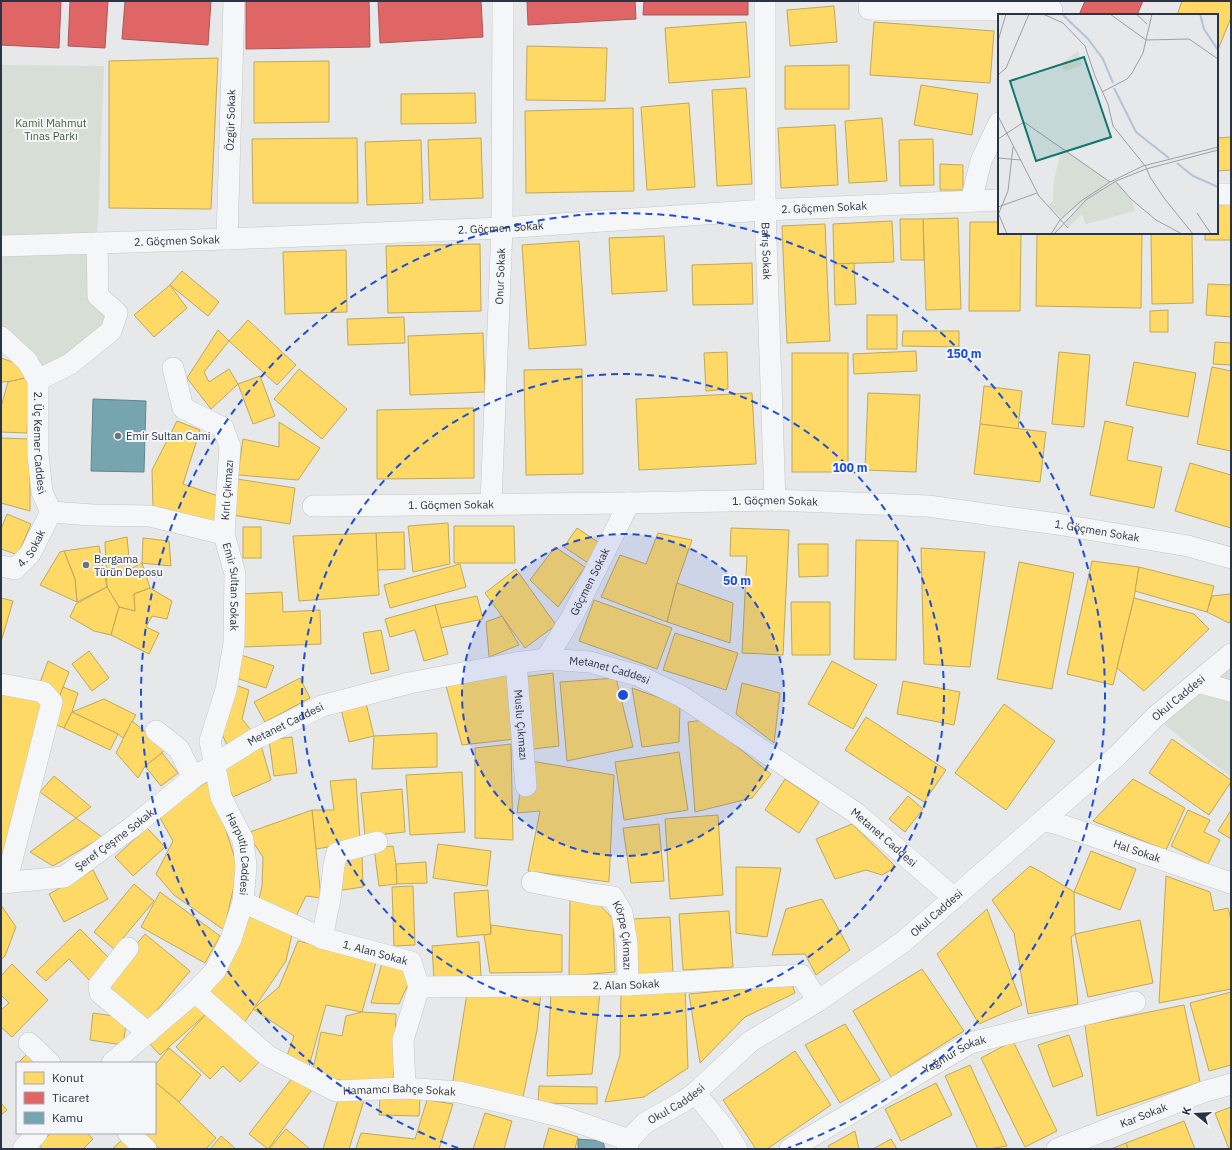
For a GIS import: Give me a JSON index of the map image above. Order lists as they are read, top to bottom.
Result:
{
  "streets": {
    "street": [
      "Özgür Sokak",
      "2. Göçmen Sokak",
      "Barış Sokak",
      "Onur Sokak",
      "2. Üç Kemer Caddesi",
      "Kırlı Çıkmazı",
      "1. Göçmen Sokak",
      "4. Sokak",
      "Göçmen Sokak",
      "Emir Sultan Sokak",
      "Metanet Caddesi",
      "Okul Caddesi",
      "Muslu Çıkmazı",
      "Şeref Çeşme Sokak",
      "Hal Sokak",
      "Harputlu Caddesi",
      "Körpe Çıkmazı",
      "1. Alan Sokak",
      "2. Alan Sokak",
      "Yağmur Sokak",
      "Hamamcı Bahçe Sokak",
      "Kar Sokak"
    ]
  },
  "crossings": [
    ["Özgür Sokak", "2. Göçmen Sokak"],
    ["2. Göçmen Sokak", "Barış Sokak"],
    ["2. Göçmen Sokak", "Onur Sokak"],
    ["Barış Sokak", "1. Göçmen Sokak"],
    ["Onur Sokak", "1. Göçmen Sokak"],
    ["2. Üç Kemer Caddesi", "4. Sokak"],
    ["2. Üç Kemer Caddesi", "Emir Sultan Sokak"],
    ["Kırlı Çıkmazı", "Emir Sultan Sokak"],
    ["1. Göçmen Sokak", "Göçmen Sokak"],
    ["4. Sokak", "Emir Sultan Sokak"],
    ["Göçmen Sokak", "Metanet Caddesi"],
    ["Emir Sultan Sokak", "Metanet Caddesi"],
    ["Emir Sultan Sokak", "Şeref Çeşme Sokak"],
    ["Emir Sultan Sokak", "Harputlu Caddesi"],
    ["Metanet Caddesi", "Okul Caddesi"],
    ["Metanet Caddesi", "Muslu Çıkmazı"],
    ["Metanet Caddesi", "Şeref Çeşme Sokak"],
    ["Metanet Caddesi", "Harputlu Caddesi"],
    ["Okul Caddesi", "Hal Sokak"],
    ["Okul Caddesi", "2. Alan Sokak"],
    ["Okul Caddesi", "Hamamcı Bahçe Sokak"],
    ["Şeref Çeşme Sokak", "Harputlu Caddesi"],
    ["Harputlu Caddesi", "1. Alan Sokak"],
    ["Harputlu Caddesi", "Hamamcı Bahçe Sokak"],
    ["Körpe Çıkmazı", "2. Alan Sokak"],
    ["1. Alan Sokak", "2. Alan Sokak"]
  ],
  "parks": ["Kamil Mahmut Tınas Parkı"],
  "places": ["Emir Sultan Cami", "Bergama Türün Deposu"],
  "legend": ["Konut", "Ticaret", "Kamu"],
  "north": "left",
  "rings": ["150 m", "100 m", "50 m"]
}
